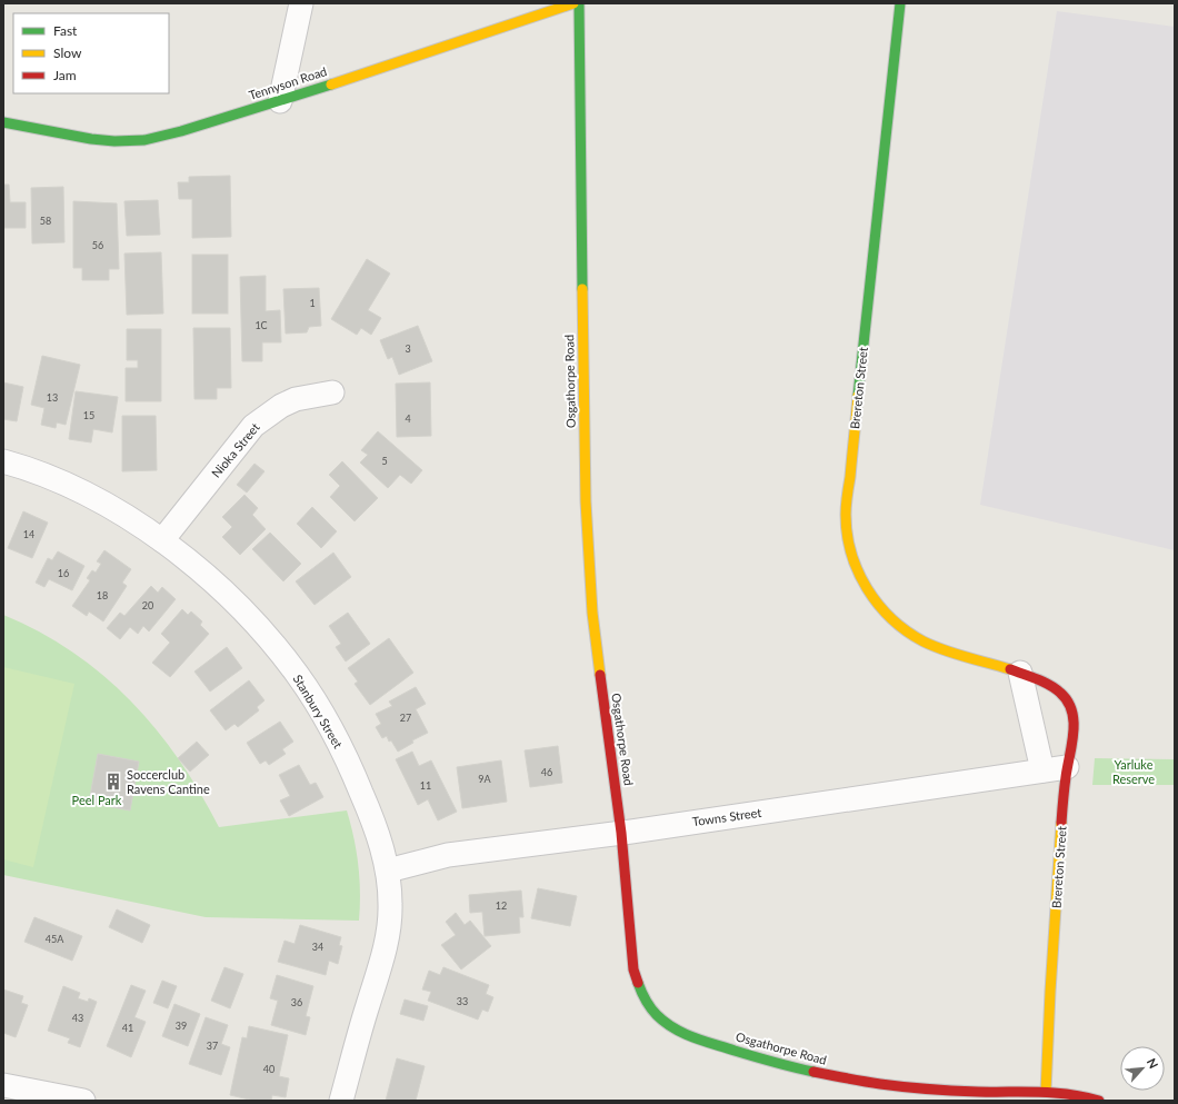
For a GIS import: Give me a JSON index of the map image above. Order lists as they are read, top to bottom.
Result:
{
  "streets": {
    "street": [
      "Tennyson Road",
      "Osgathorpe Road",
      "Brereton Street",
      "Nioka Street",
      "Stanbury Street",
      "Towns Street"
    ]
  },
  "crossings": [
    ["Osgathorpe Road", "Brereton Street"],
    ["Osgathorpe Road", "Towns Street"],
    ["Brereton Street", "Towns Street"],
    ["Nioka Street", "Stanbury Street"],
    ["Stanbury Street", "Towns Street"]
  ],
  "parks": ["Yarluke Reserve", "Peel Park"],
  "places": {
    "building": ["Soccerclub Ravens Cantine"]
  },
  "house_numbers": [
    "58",
    "56",
    "1",
    "1C",
    "3",
    "13",
    "15",
    "4",
    "5",
    "14",
    "16",
    "18",
    "20",
    "27",
    "46",
    "9A",
    "11",
    "12",
    "45A",
    "34",
    "33",
    "36",
    "43",
    "39",
    "41",
    "37",
    "40"
  ],
  "legend": ["Fast", "Slow", "Jam"],
  "north": "top right"
}
